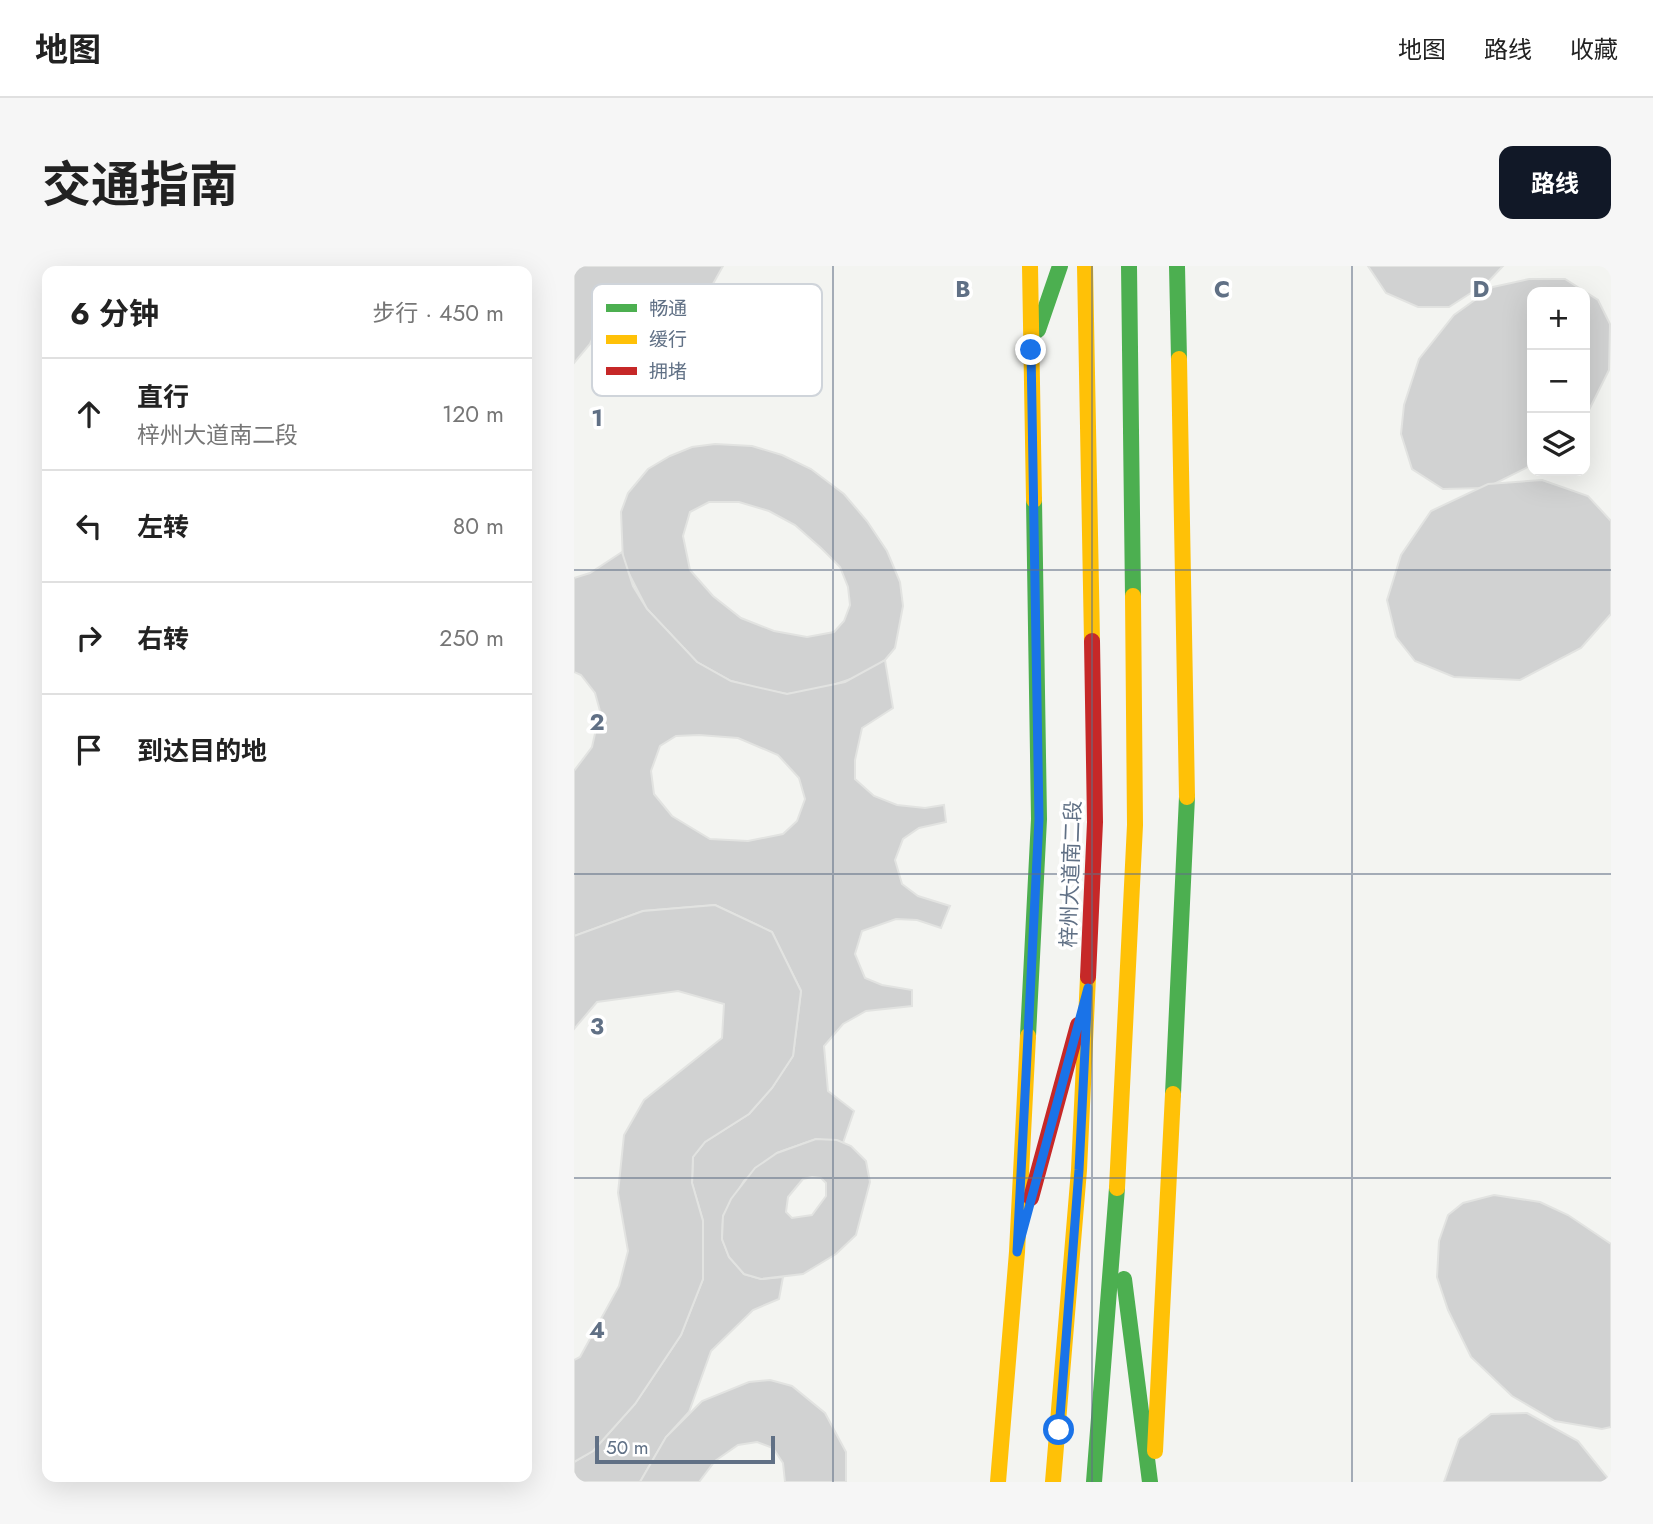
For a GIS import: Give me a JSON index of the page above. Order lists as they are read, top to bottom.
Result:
{
  "streets": {
    "main road": ["梓州大道南二段"]
  },
  "legend": ["畅通", "缓行", "拥堵"],
  "scale_bar": "50 m",
  "page": {
    "header": "地图",
    "nav": ["地图", "路线", "收藏"],
    "title": "交通指南",
    "buttons": "路线",
    "heading": ["6 分钟", "步行 · 450 m"],
    "map_buttons": ["+", "−"],
    "list": [
      ["直行", "梓州大道南二段", "120 m"],
      ["左转", "80 m"],
      ["右转", "250 m"],
      "到达目的地"
    ],
    "scale": "50 m"
  },
  "grid": {
    "columns": ["B", "C", "D"],
    "rows": [
      "1",
      "2",
      "3",
      "4"
    ]
  }
}
